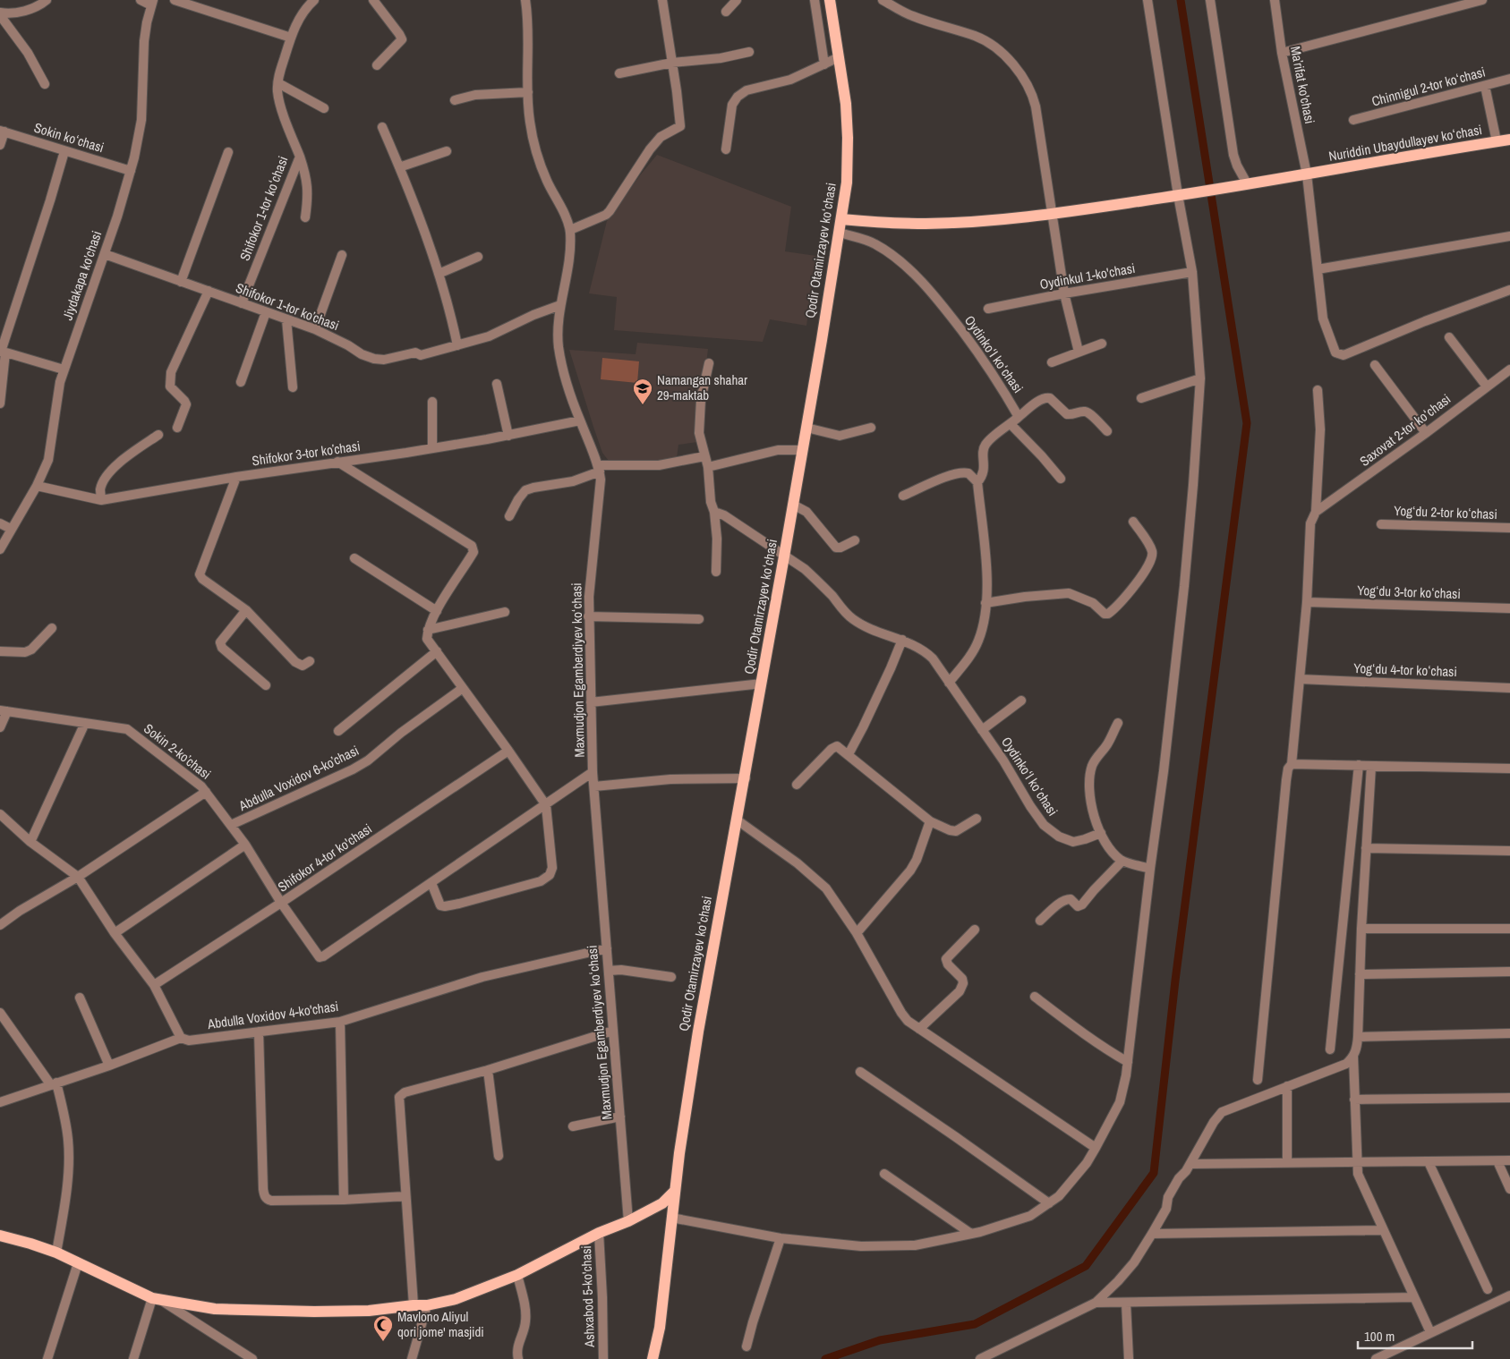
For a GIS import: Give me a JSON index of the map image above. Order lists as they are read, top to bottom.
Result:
{
  "streets": {
    "main road": ["Nuriddin Ubaydullayev koʻchasi", "Qodir Otamirzayev koʻchasi"],
    "street": [
      "Maʼrifat ko'chasi",
      "Chinnigul 2-tor koʻchasi",
      "Sokin koʻchasi",
      "Shifokor 1-tor koʻchasi",
      "Jiydakapa ko'chasi",
      "Oydinkul 1-ko'chasi",
      "Shifokor 1-tor koʼchasi",
      "Oydinkoʻl koʻchasi",
      "Saxovat 2-tor koʻchasi",
      "Shifokor 3-tor koʼchasi",
      "Yogʻdu 2-tor koʻchasi",
      "Yogʻdu 3-tor koʻchasi",
      "Maxmudjon Egamberdiyev koʻchasi",
      "Yogʻdu 4-tor koʻchasi",
      "Sokin 2-koʼchasi",
      "Abdulla Voxidov 6-koʼchasi",
      "Shifokor 4-tor ko'chasi",
      "Abdulla Voxidov 4-ko'chasi",
      "Ashxabod 5-ko'chasi"
    ]
  },
  "crossings": [
    ["Maʼrifat ko'chasi", "Nuriddin Ubaydullayev koʻchasi"],
    ["Sokin koʻchasi", "Jiydakapa ko'chasi"],
    ["Nuriddin Ubaydullayev koʻchasi", "Qodir Otamirzayev koʻchasi"],
    ["Shifokor 1-tor koʻchasi", "Shifokor 1-tor koʼchasi"],
    ["Qodir Otamirzayev koʻchasi", "Oydinkoʻl koʻchasi"],
    ["Jiydakapa ko'chasi", "Shifokor 1-tor koʼchasi"],
    ["Jiydakapa ko'chasi", "Shifokor 3-tor koʼchasi"],
    ["Shifokor 1-tor koʼchasi", "Maxmudjon Egamberdiyev koʻchasi"],
    ["Shifokor 3-tor koʼchasi", "Maxmudjon Egamberdiyev koʻchasi"],
    ["Maxmudjon Egamberdiyev koʻchasi", "Abdulla Voxidov 4-ko'chasi"],
    ["Sokin 2-koʼchasi", "Abdulla Voxidov 6-koʼchasi"],
    ["Sokin 2-koʼchasi", "Shifokor 4-tor ko'chasi"]
  ],
  "places": {
    "school or university": ["Namangan shahar 29-maktab"],
    "mosque": ["Mavlono Aliyul qori jome' masjidi"]
  },
  "scale_bar": "100 m"
}
